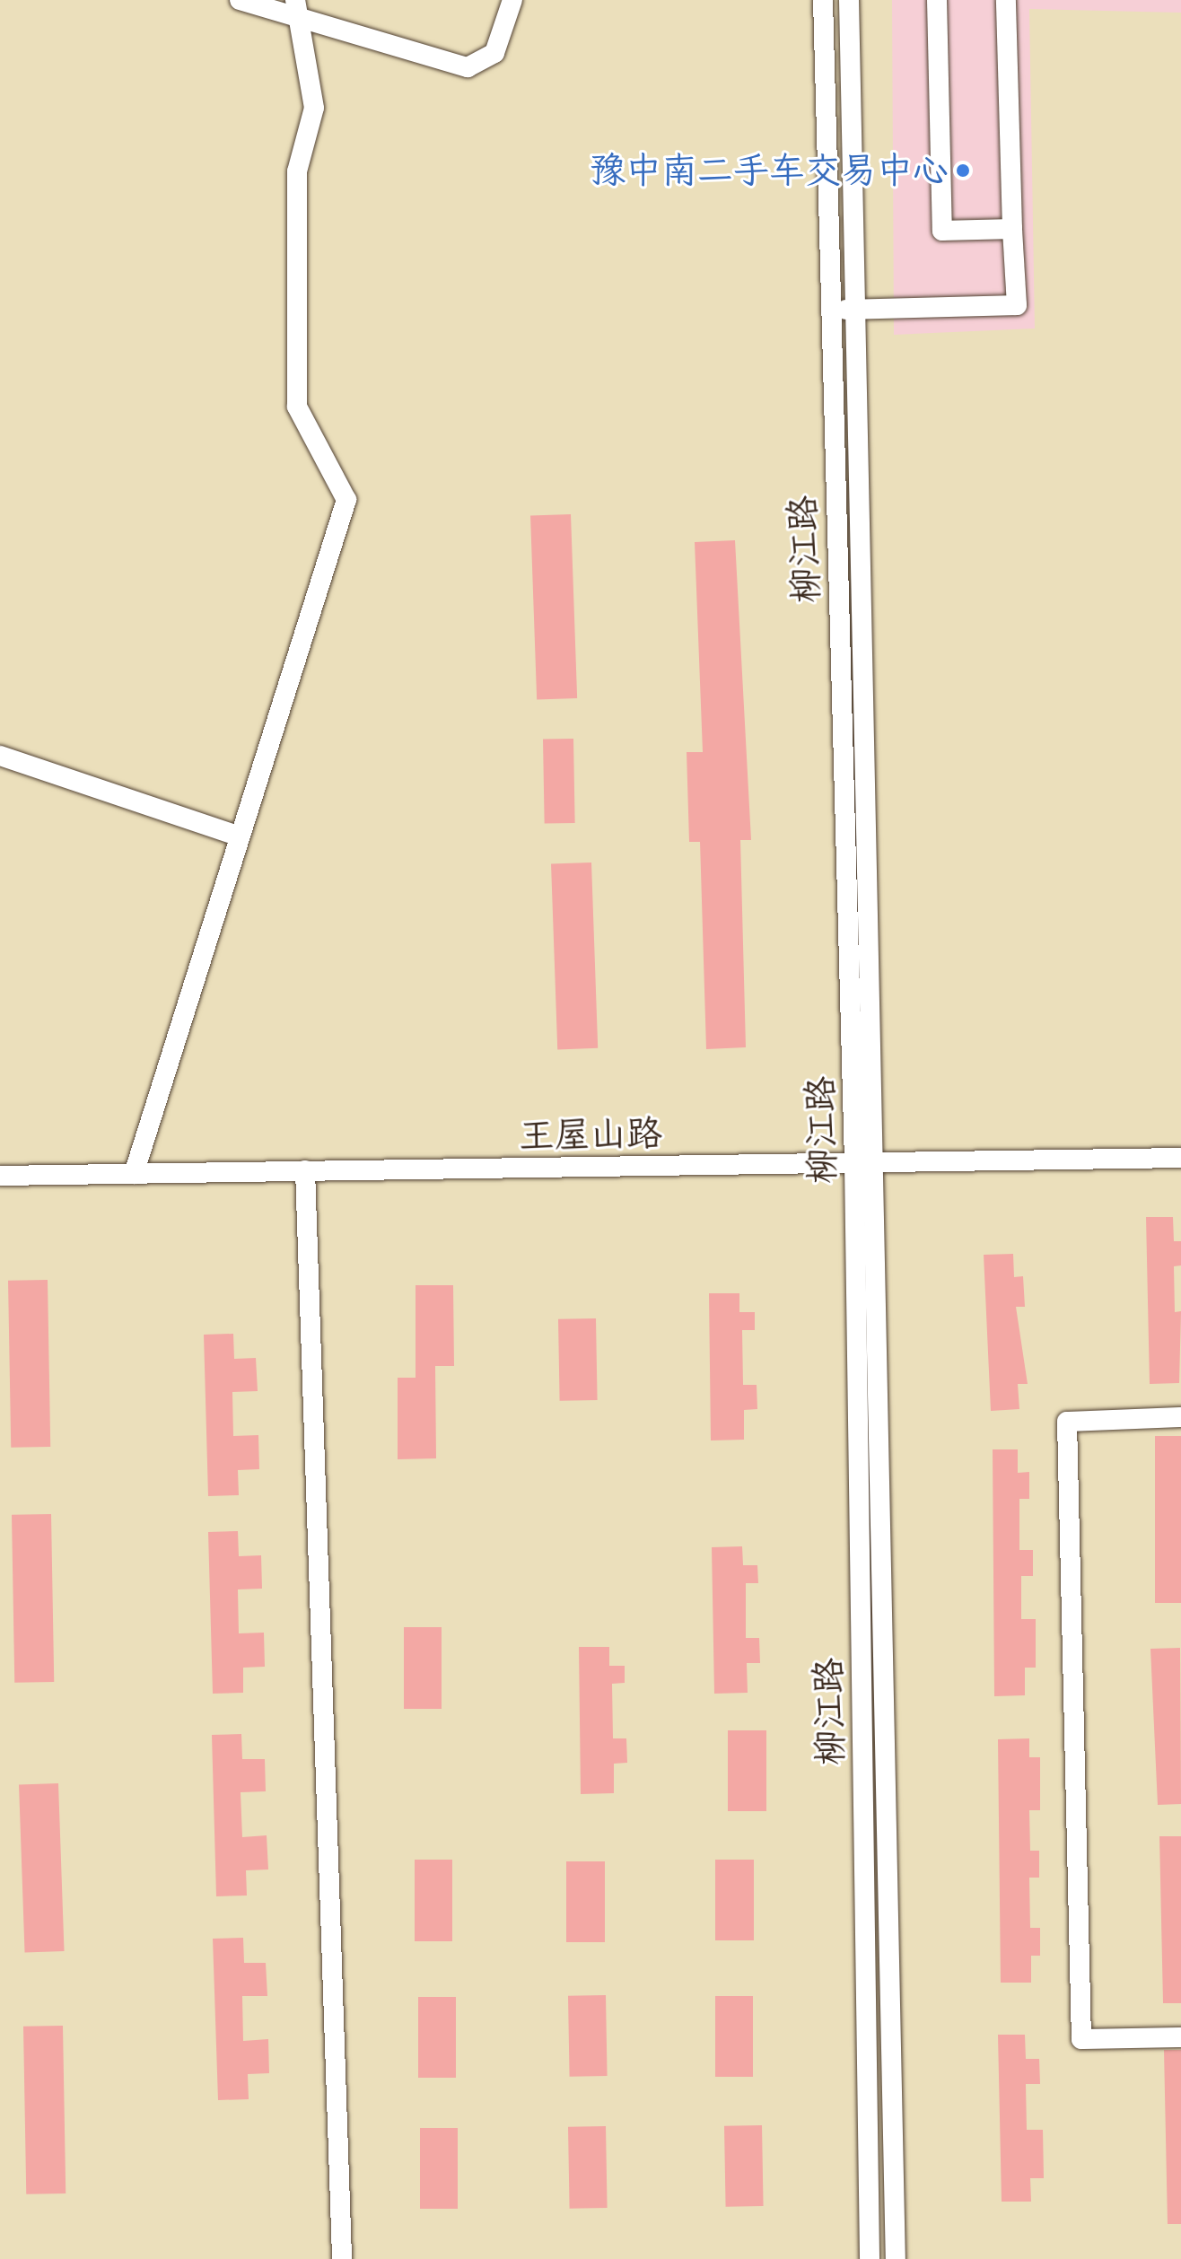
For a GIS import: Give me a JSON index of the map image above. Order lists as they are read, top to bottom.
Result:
{
  "streets": {
    "street": ["柳江路", "王屋山路"]
  },
  "crossings": [
    ["柳江路", "王屋山路"]
  ],
  "places": ["豫中南二手车交易中心"]
}
